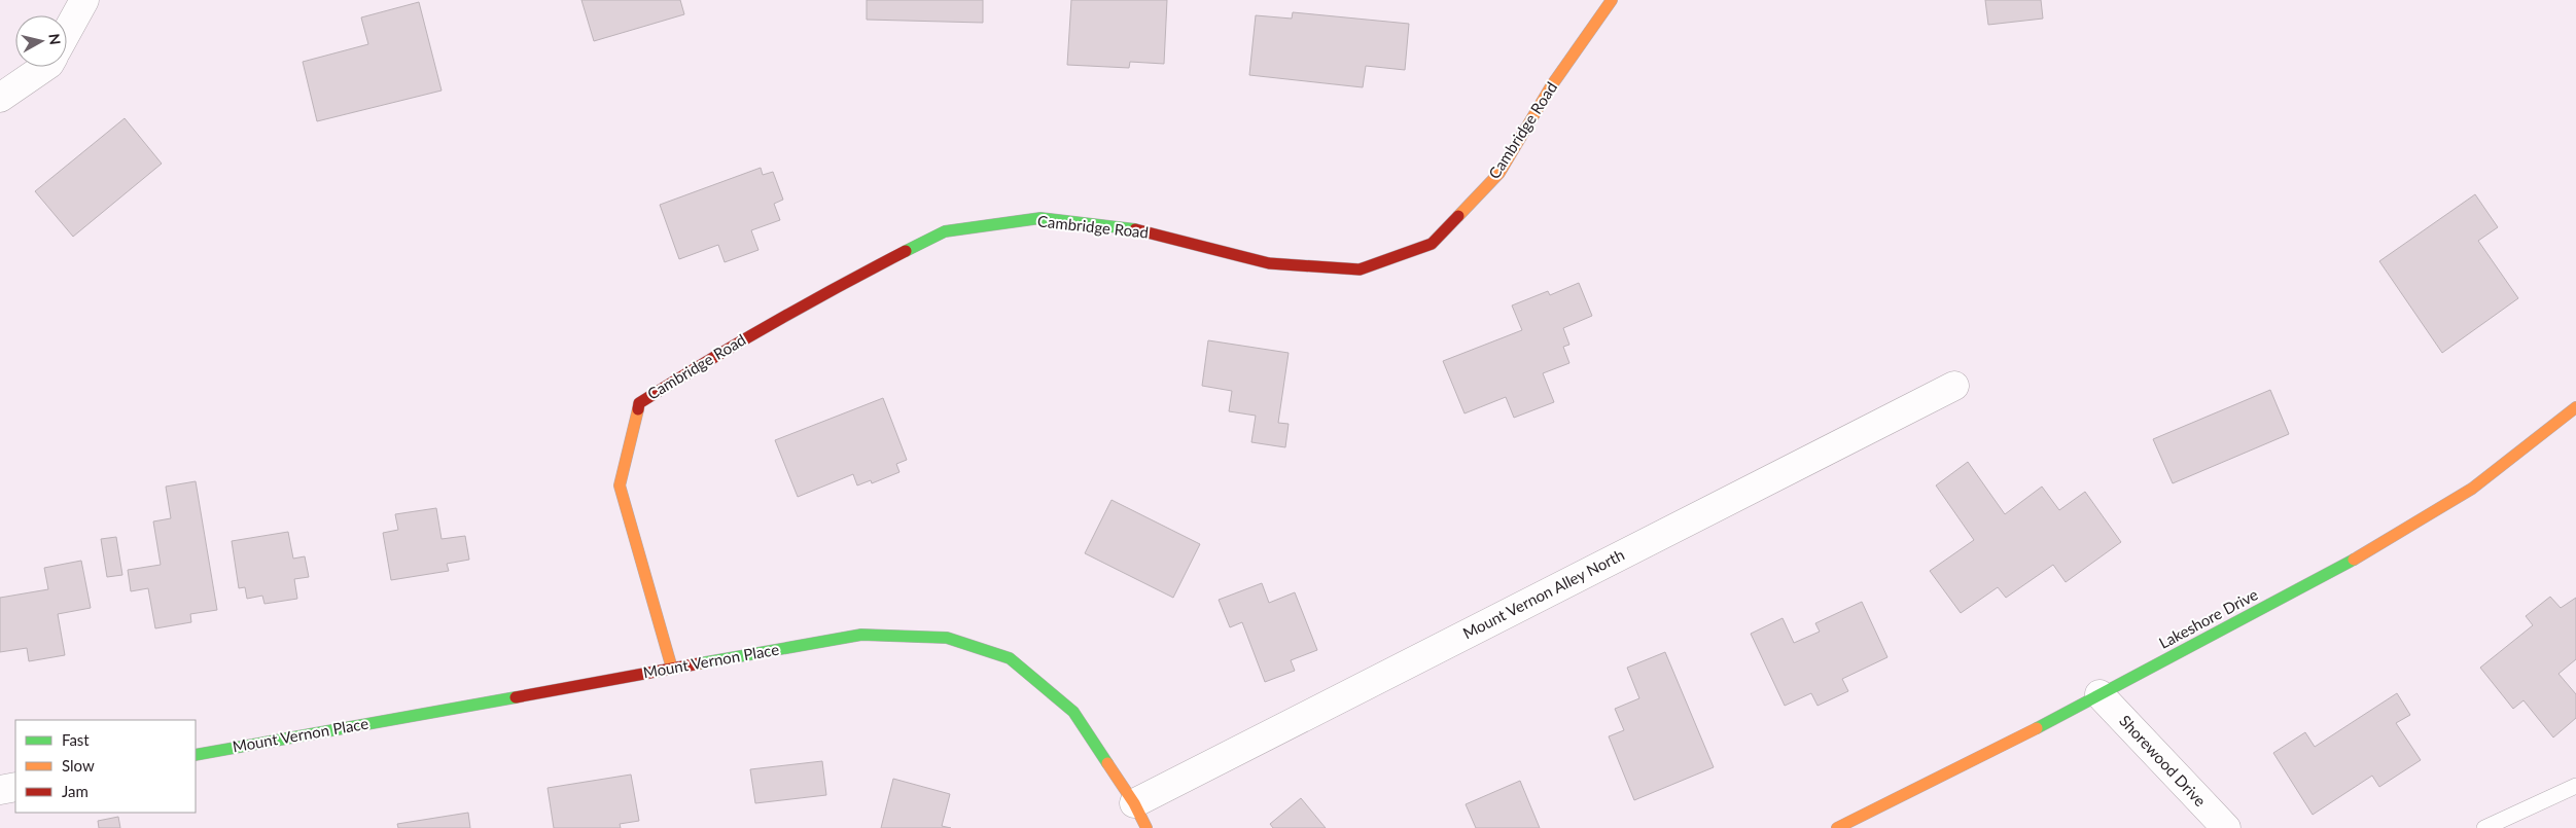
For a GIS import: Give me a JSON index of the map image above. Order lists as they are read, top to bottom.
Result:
{
  "streets": {
    "street": [
      "Cambridge Road",
      "Mount Vernon Alley North",
      "Lakeshore Drive",
      "Mount Vernon Place",
      "Shorewood Drive"
    ]
  },
  "crossings": [
    ["Cambridge Road", "Mount Vernon Place"],
    ["Mount Vernon Alley North", "Mount Vernon Place"],
    ["Lakeshore Drive", "Shorewood Drive"]
  ],
  "legend": ["Fast", "Slow", "Jam"],
  "north": "right"
}
